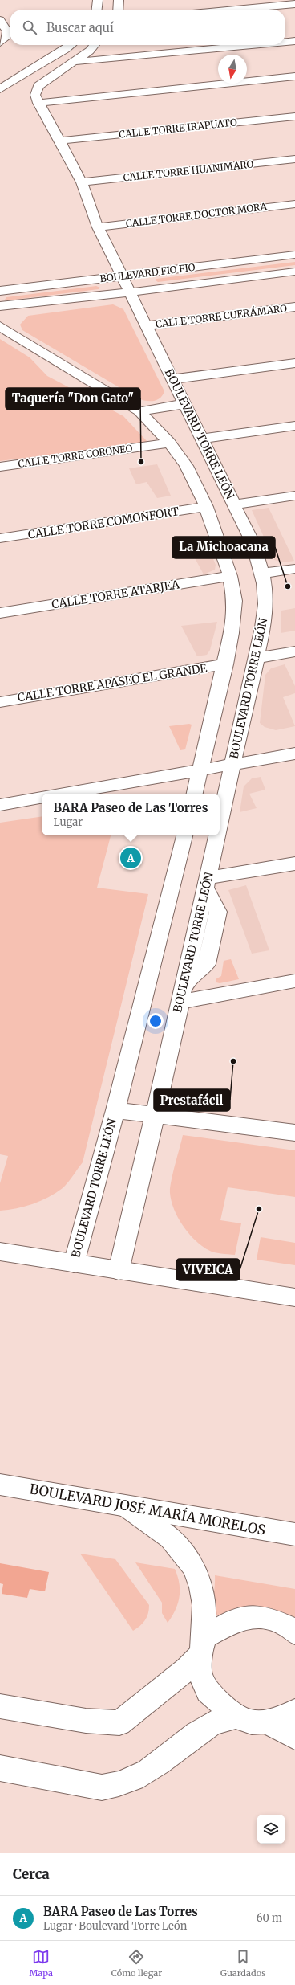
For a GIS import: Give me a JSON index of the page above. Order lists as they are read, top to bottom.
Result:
{
  "streets": {
    "street": [
      "CALLE TORRE IRAPUATO",
      "CALLE TORRE HUANIMARO",
      "CALLE TORRE DOCTOR MORA",
      "BOULEVARD FIO FIO",
      "CALLE TORRE CUERÁMARO",
      "BOULEVARD TORRE LEÓN",
      "CALLE TORRE CORONEO",
      "CALLE TORRE COMONFORT",
      "CALLE TORRE ATARJEA",
      "CALLE TORRE APASEO EL GRANDE",
      "BOULEVARD JOSÉ MARÍA MORELOS"
    ]
  },
  "crossings": [
    ["CALLE TORRE IRAPUATO", "BOULEVARD TORRE LEÓN"],
    ["CALLE TORRE HUANIMARO", "BOULEVARD TORRE LEÓN"],
    ["CALLE TORRE DOCTOR MORA", "BOULEVARD TORRE LEÓN"],
    ["BOULEVARD FIO FIO", "BOULEVARD TORRE LEÓN"],
    ["CALLE TORRE CUERÁMARO", "BOULEVARD TORRE LEÓN"]
  ],
  "places": [
    "Taquería \"Don Gato\"",
    "La Michoacana",
    "Prestafácil",
    "VIVEICA"
  ],
  "north": "bottom",
  "page": {
    "search": "Buscar aquí",
    "popup": ["BARA Paseo de Las Torres", "Lugar"],
    "pins": "A",
    "heading": "Cerca",
    "list": [
      {
        "mark": "A",
        "name": "BARA Paseo de Las Torres",
        "note": "Lugar · Boulevard Torre León",
        "value": "60 m"
      }
    ],
    "nav": ["Mapa", "Cómo llegar", "Guardados"]
  }
}
